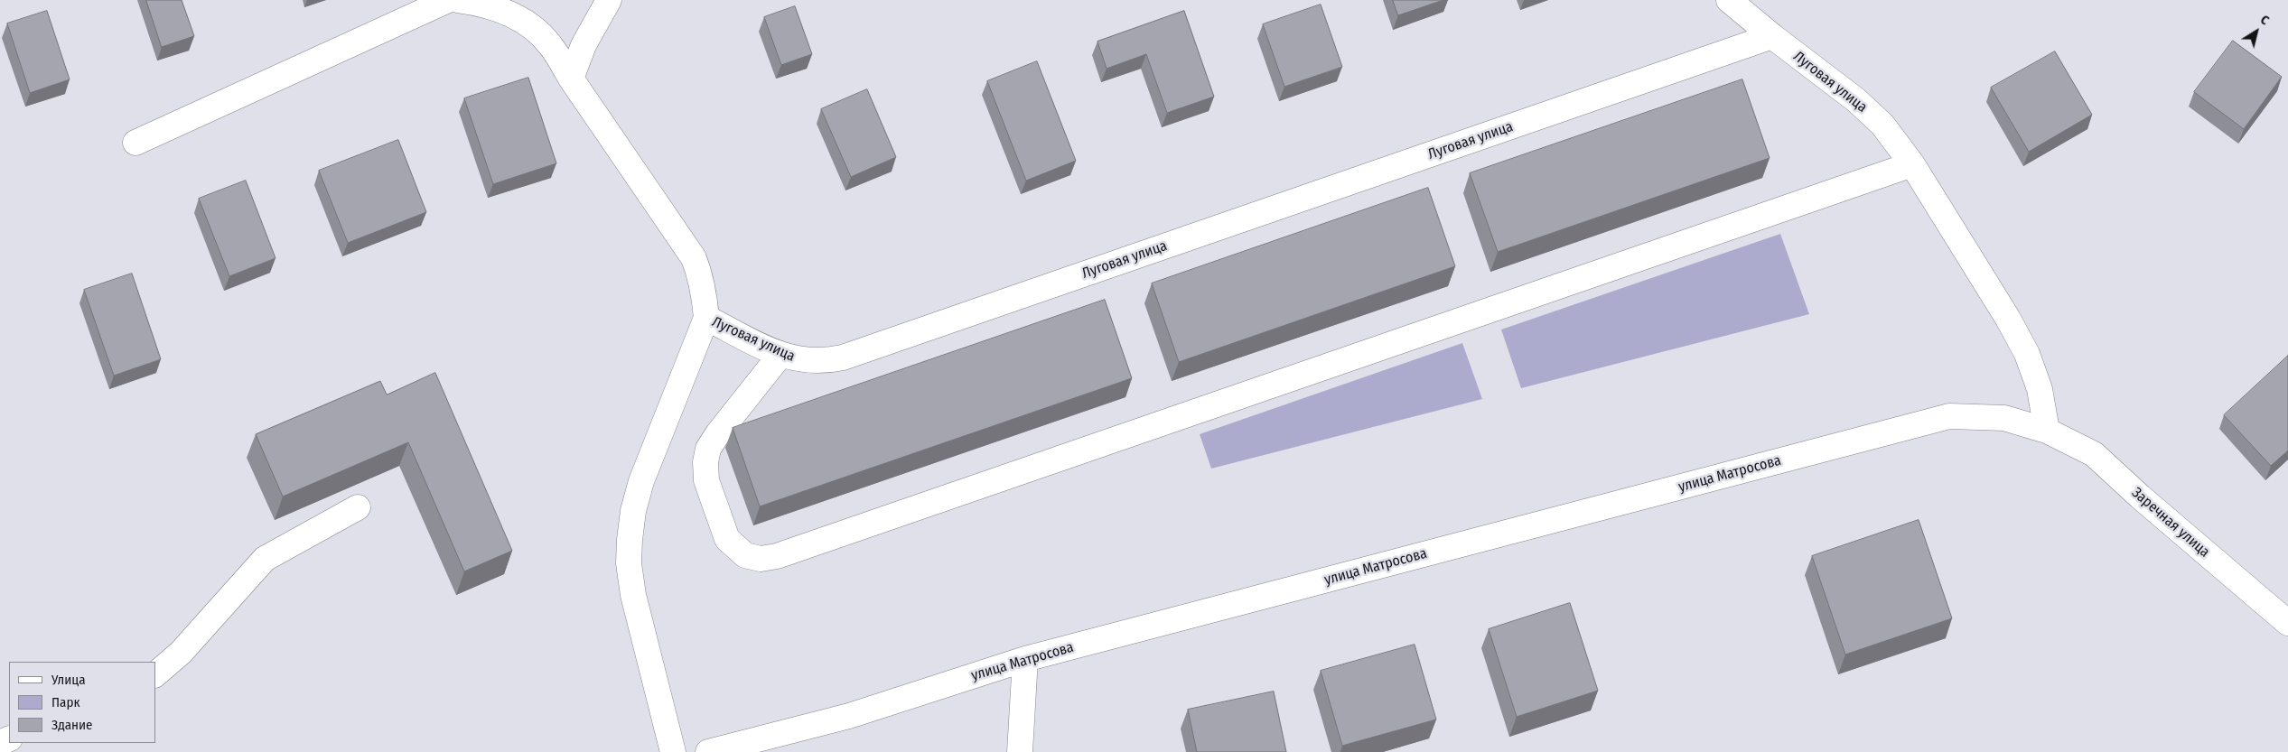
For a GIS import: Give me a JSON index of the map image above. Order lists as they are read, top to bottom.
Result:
{
  "streets": {
    "street": ["Луговая улица", "улица Матросова", "Заречная улица"]
  },
  "crossings": [
    ["Луговая улица", "улица Матросова"],
    ["Луговая улица", "Заречная улица"],
    ["улица Матросова", "Заречная улица"]
  ],
  "legend": ["Улица", "Парк", "Здание"],
  "north": "top right"
}
